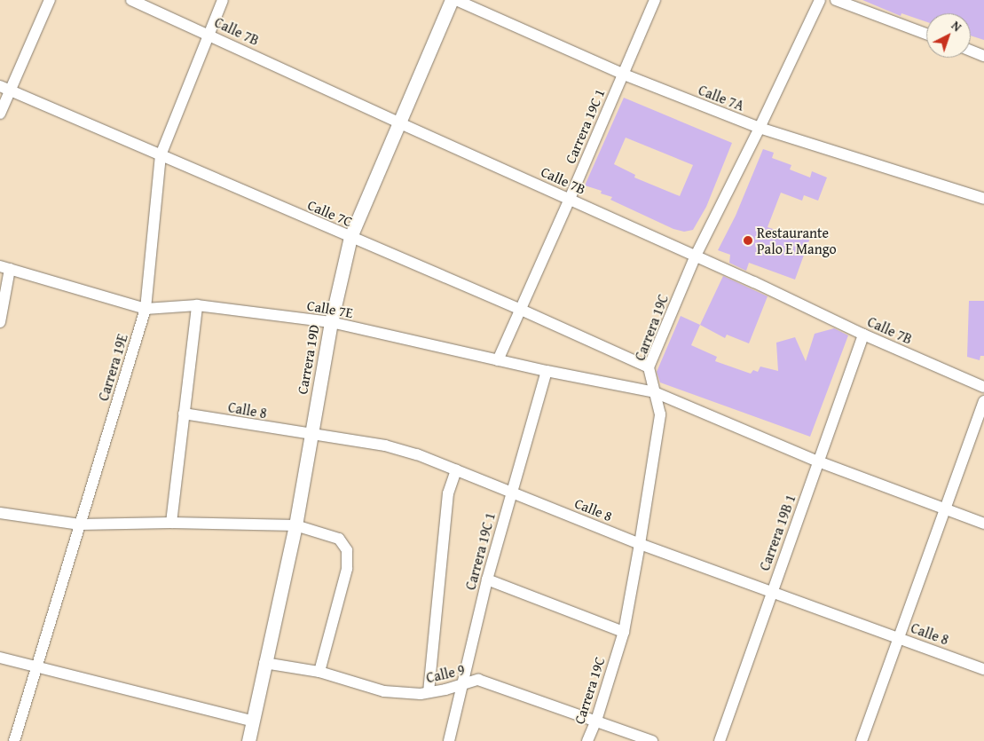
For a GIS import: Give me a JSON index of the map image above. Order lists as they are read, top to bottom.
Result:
{
  "streets": {
    "street": [
      "Calle 7B",
      "Calle 7A",
      "Carrera 19C 1",
      "Calle 7C",
      "Calle 7E",
      "Carrera 19C",
      "Carrera 19D",
      "Carrera 19E",
      "Calle 8",
      "Carrera 19B 1",
      "Calle 9"
    ]
  },
  "crossings": [
    ["Calle 7B", "Carrera 19C 1"],
    ["Calle 7B", "Carrera 19C"],
    ["Calle 7B", "Carrera 19D"],
    ["Calle 7B", "Carrera 19E"],
    ["Calle 7B", "Carrera 19B 1"],
    ["Calle 7A", "Carrera 19C 1"],
    ["Calle 7A", "Carrera 19C"],
    ["Carrera 19C 1", "Calle 7C"],
    ["Carrera 19C 1", "Calle 7E"],
    ["Carrera 19C 1", "Calle 8"],
    ["Carrera 19C 1", "Calle 9"],
    ["Calle 7C", "Carrera 19C"],
    ["Calle 7C", "Carrera 19D"],
    ["Calle 7C", "Carrera 19E"],
    ["Calle 7E", "Carrera 19C"],
    ["Calle 7E", "Carrera 19D"],
    ["Calle 7E", "Carrera 19E"],
    ["Carrera 19C", "Calle 8"],
    ["Carrera 19C", "Calle 9"],
    ["Carrera 19D", "Calle 8"],
    ["Carrera 19D", "Calle 9"],
    ["Calle 8", "Carrera 19B 1"]
  ],
  "places": ["Restaurante Palo E Mango"],
  "north": "top right"
}
